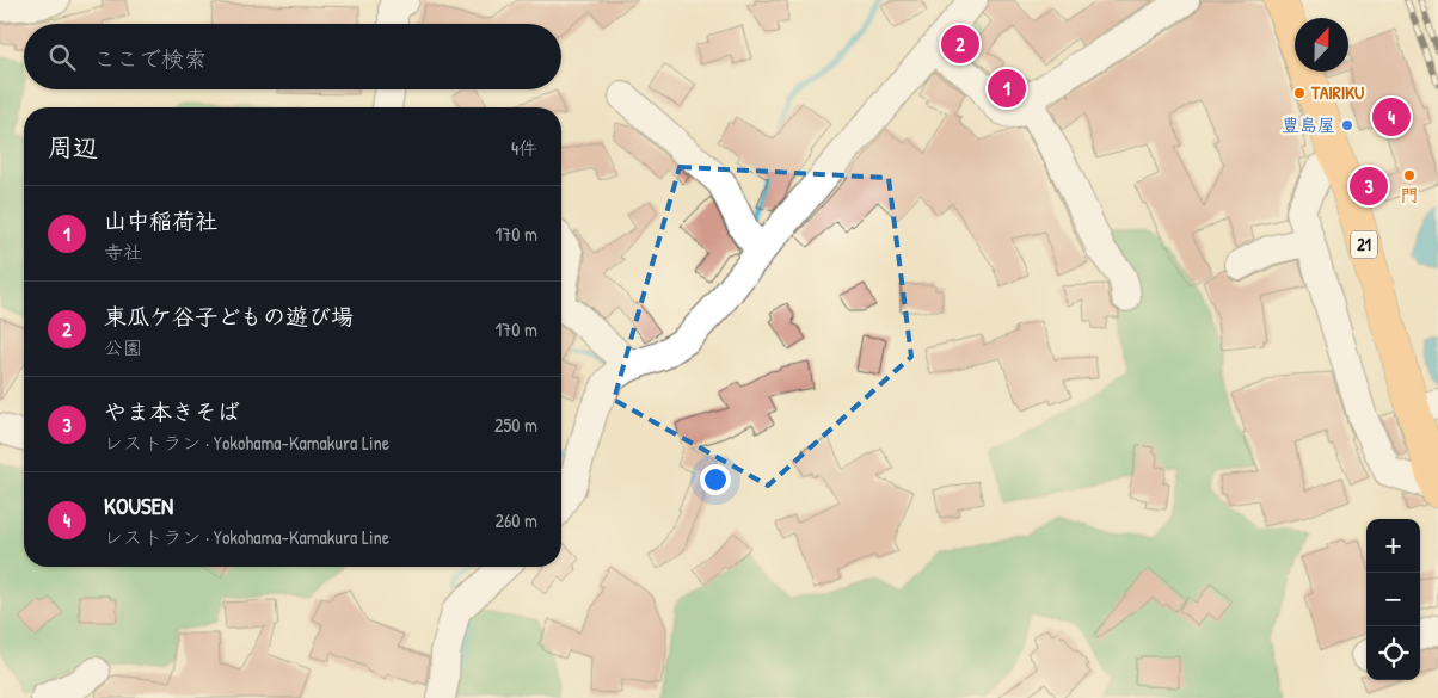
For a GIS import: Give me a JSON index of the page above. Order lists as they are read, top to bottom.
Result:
{
  "streets": {
    "main road": ["21"]
  },
  "places": ["TAIRIKU", "豊島屋", "門"],
  "north": "top",
  "page": {
    "pins": [
      "2",
      "1",
      "4",
      "3"
    ],
    "search": "ここで検索",
    "heading": ["周辺", "4件"],
    "list": [
      {
        "mark": "1",
        "name": "山中稲荷社",
        "note": "寺社",
        "value": "170 m"
      },
      {
        "mark": "2",
        "name": "東瓜ケ谷子どもの遊び場",
        "note": "公園",
        "value": "170 m"
      },
      {
        "mark": "3",
        "name": "やま本きそば",
        "note": "レストラン · Yokohama-Kamakura Line",
        "value": "250 m"
      },
      {
        "mark": "4",
        "name": "KOUSEN",
        "note": "レストラン · Yokohama-Kamakura Line",
        "value": "260 m"
      }
    ],
    "map_buttons": ["+", "−"]
  }
}
